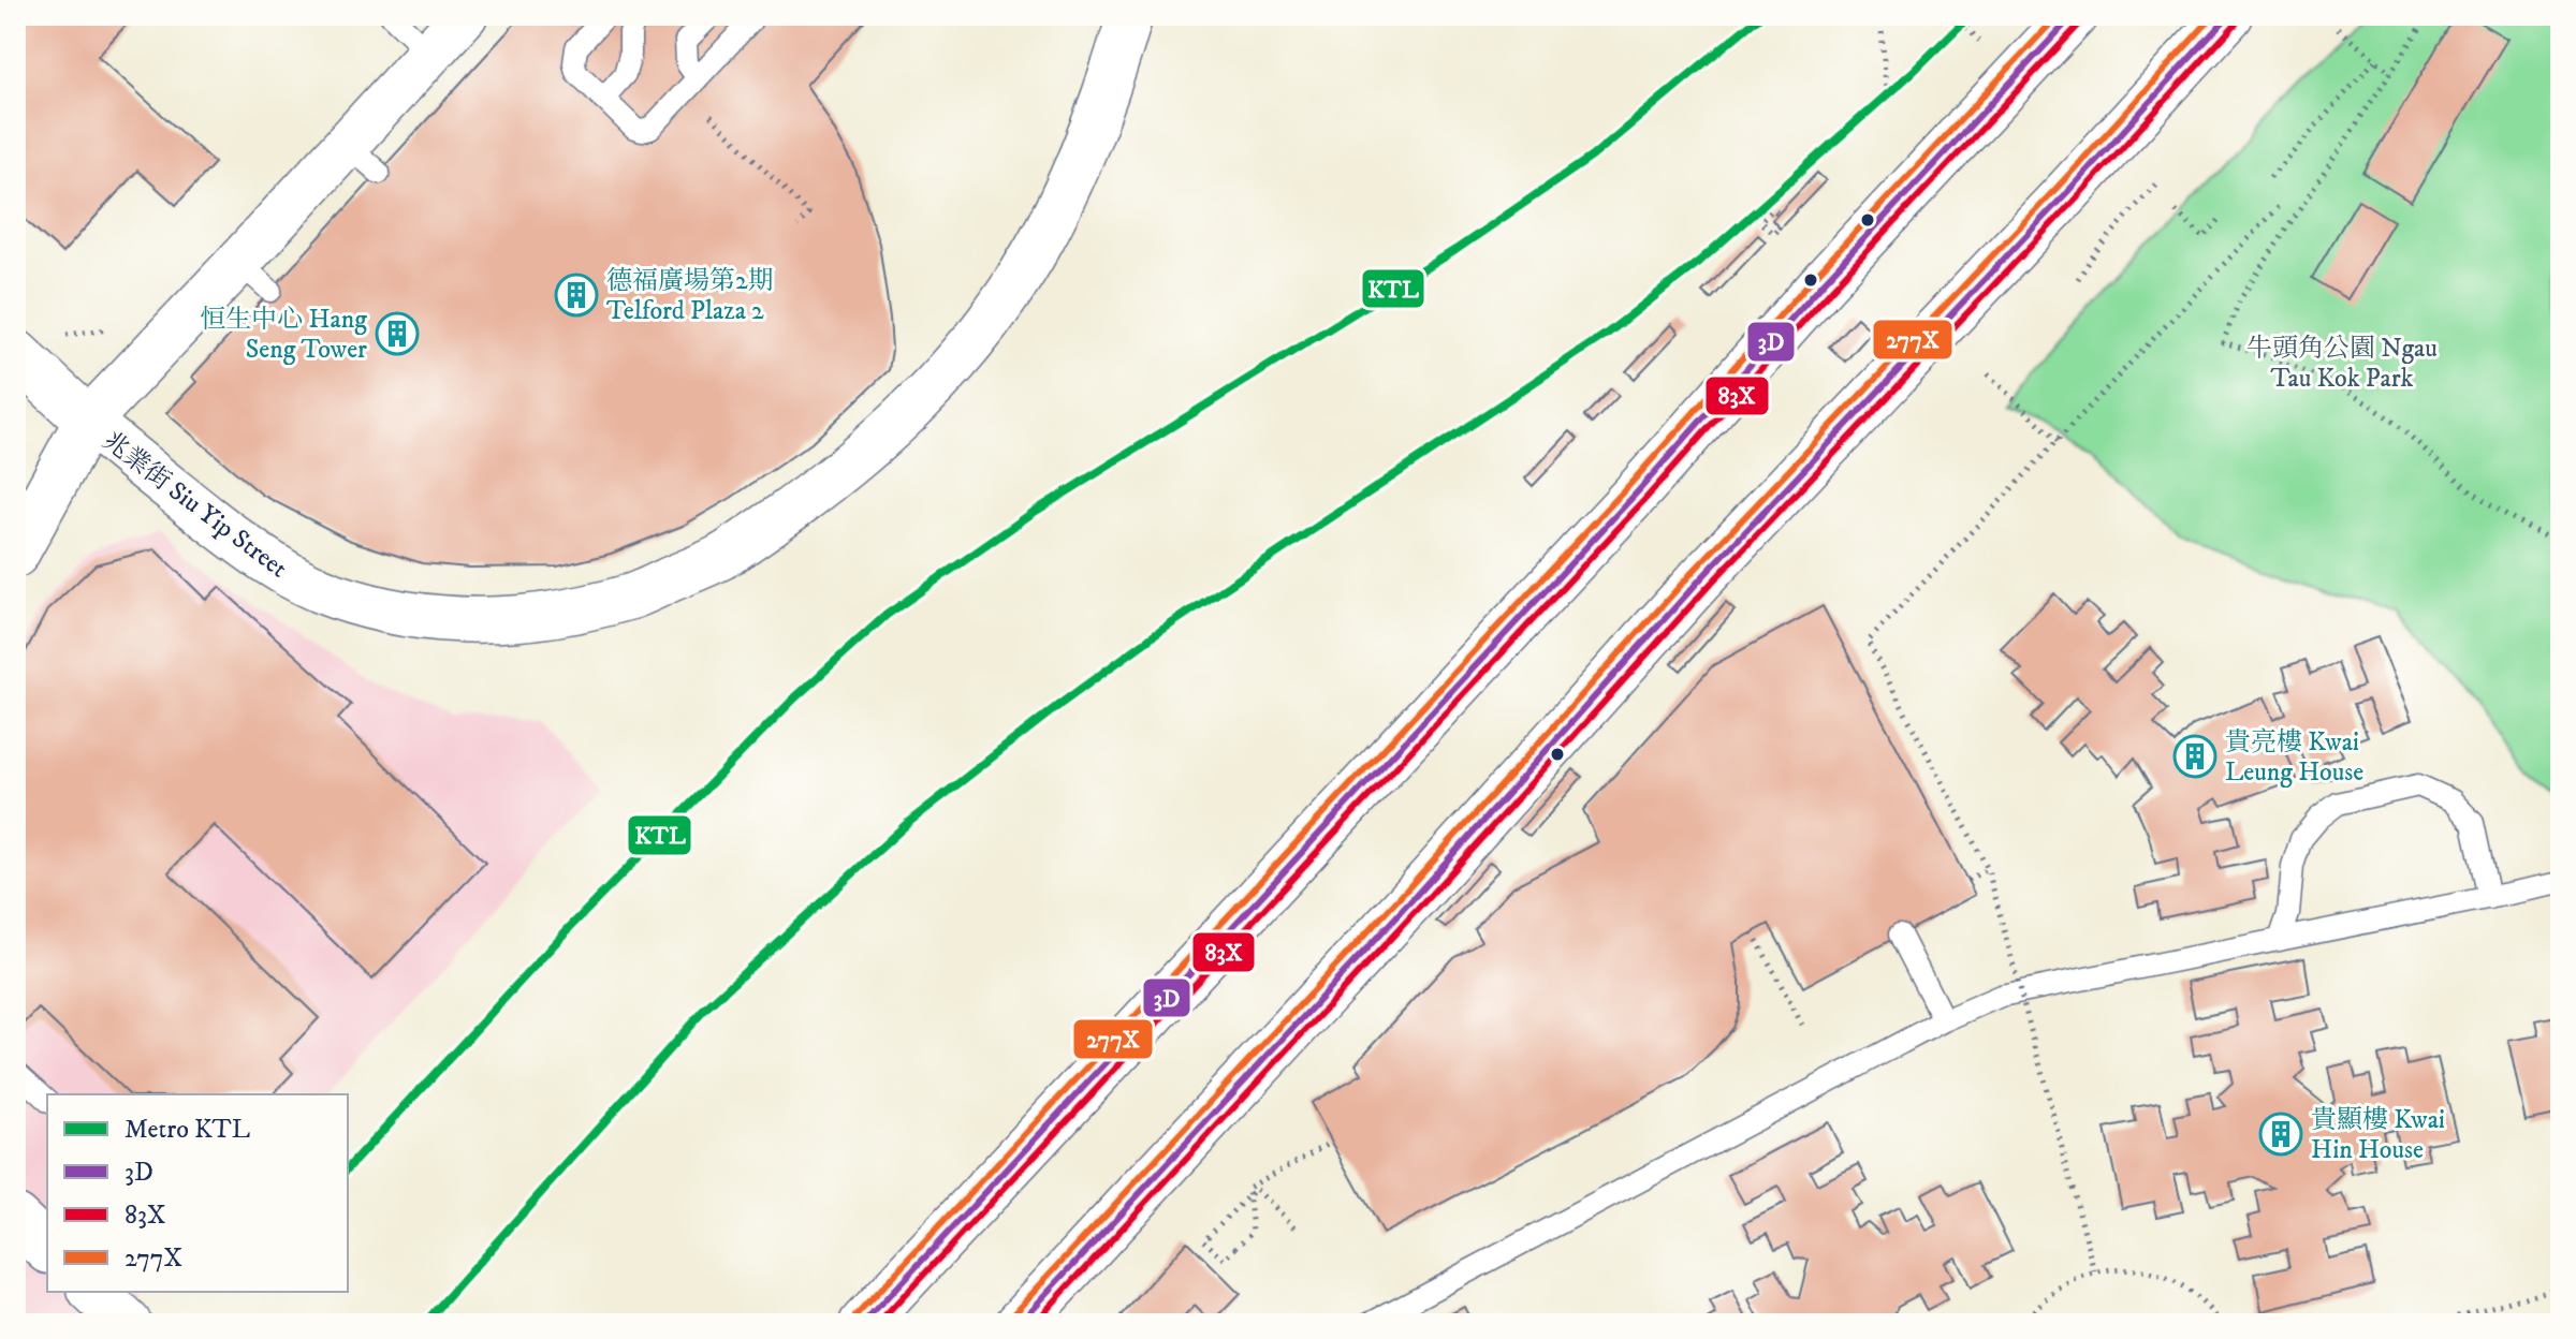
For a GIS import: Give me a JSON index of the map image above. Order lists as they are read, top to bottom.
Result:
{
  "streets": {
    "main road": ["兆業街 Siu Yip Street"]
  },
  "parks": ["牛頭角公園 Ngau Tau Kok Park"],
  "places": {
    "building": [
      "德福廣場第2期 Telford Plaza 2",
      "恒生中心 Hang Seng Tower",
      "貴亮樓 Kwai Leung House",
      "貴顯樓 Kwai Hin House"
    ]
  },
  "lines": [
    "metro line KTL",
    "transit line 3D",
    "transit line 277X",
    "transit line 83X"
  ],
  "legend": [
    "Metro KTL",
    "3D",
    "83X",
    "277X"
  ]
}
